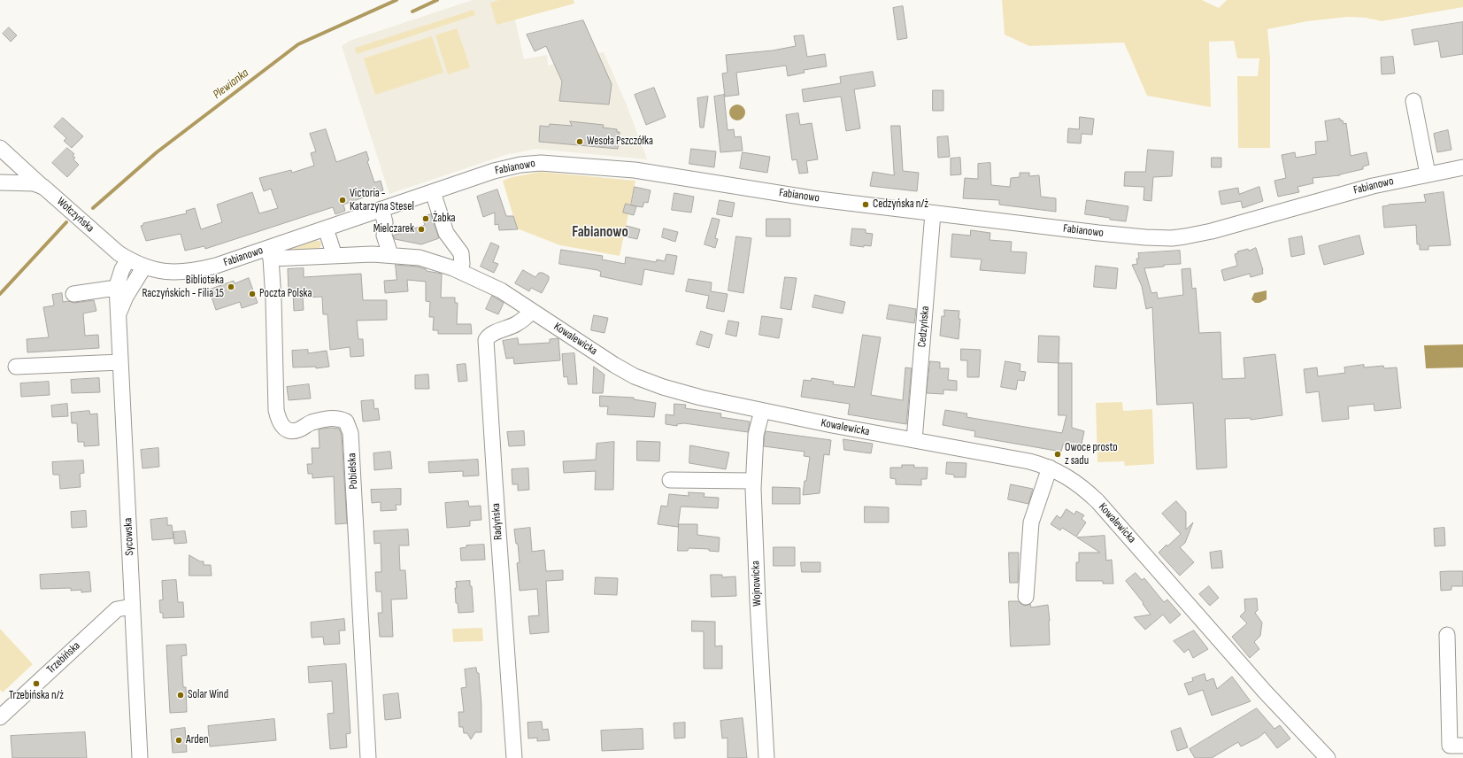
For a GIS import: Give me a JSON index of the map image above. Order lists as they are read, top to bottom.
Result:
{
  "streets": {
    "street": [
      "Fabianowo",
      "Wołczyńska",
      "Cedzyńska",
      "Kowalewicka",
      "Pobielska",
      "Radyńska",
      "Sycowska",
      "Wojnowicka",
      "Trzebińska"
    ]
  },
  "crossings": [
    ["Fabianowo", "Wołczyńska"],
    ["Fabianowo", "Cedzyńska"],
    ["Fabianowo", "Kowalewicka"],
    ["Fabianowo", "Pobielska"],
    ["Fabianowo", "Sycowska"],
    ["Wołczyńska", "Sycowska"],
    ["Cedzyńska", "Kowalewicka"],
    ["Kowalewicka", "Pobielska"],
    ["Kowalewicka", "Radyńska"],
    ["Kowalewicka", "Wojnowicka"],
    ["Sycowska", "Trzebińska"]
  ],
  "districts": ["Fabianowo"],
  "water": ["Plewianka"],
  "places": [
    "Wesoła Pszczółka",
    "Victoria - Katarzyna Stesel",
    "Cedzyńska n/ż",
    "Żabka",
    "Mielczarek",
    "Biblioteka Raczyńskich - Filia 15",
    "Poczta Polska",
    "Owoce prosto z sadu",
    "Trzebińska n/ż",
    "Solar Wind",
    "Arden"
  ]
}
